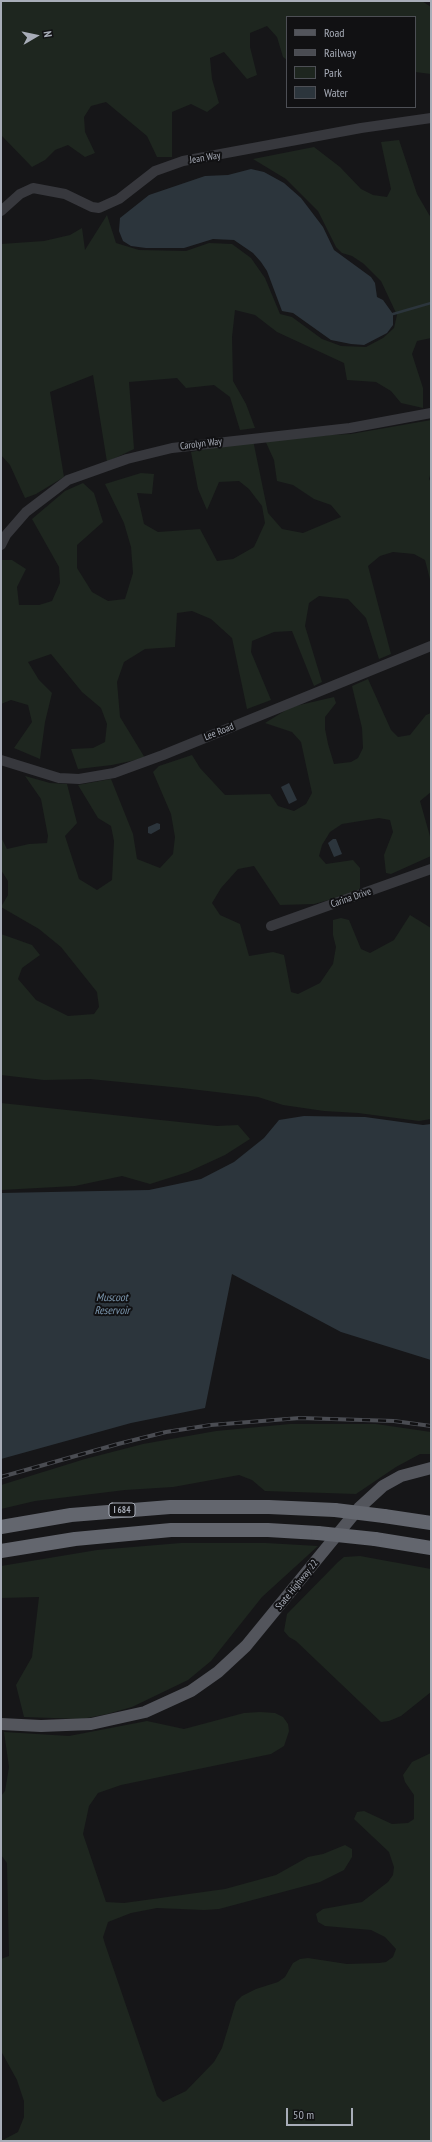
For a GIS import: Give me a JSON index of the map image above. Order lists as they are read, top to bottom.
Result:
{
  "streets": {
    "highway": ["I 684"],
    "main road": ["State Highway 22"],
    "street": [
      "Jean Way",
      "Carolyn Way",
      "Lee Road",
      "Carina Drive"
    ]
  },
  "water": ["Muscoot Reservoir"],
  "legend": [
    "Road",
    "Railway",
    "Park",
    "Water"
  ],
  "scale_bar": "50 m",
  "north": "right"
}
